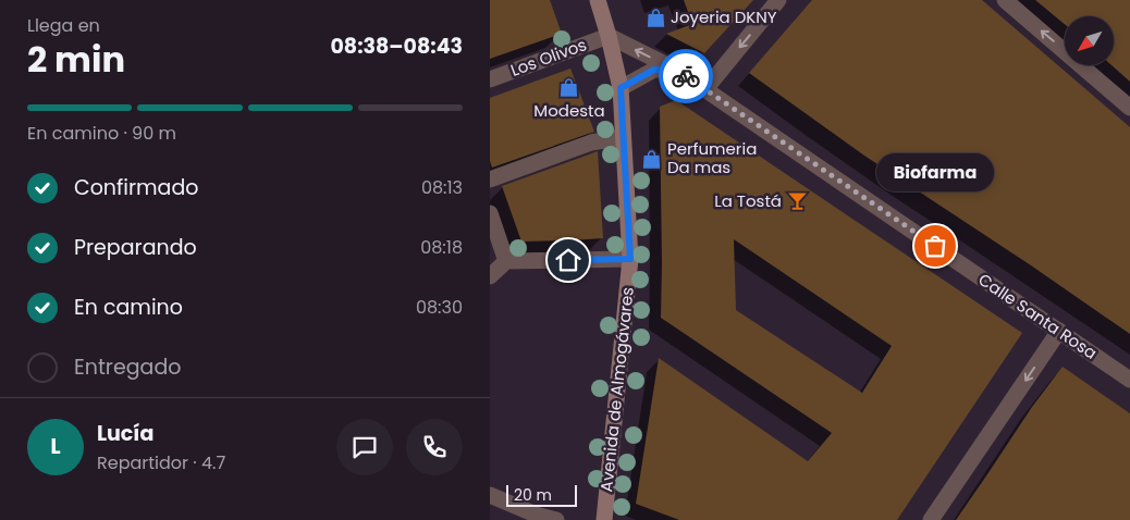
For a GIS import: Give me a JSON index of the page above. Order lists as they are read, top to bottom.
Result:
{
  "streets": {
    "main road": ["Avenida de Almogávares"],
    "street": ["Los Olivos", "Calle Santa Rosa"]
  },
  "crossings": [
    ["Los Olivos", "Calle Santa Rosa"],
    ["Los Olivos", "Avenida de Almogávares"],
    ["Calle Santa Rosa", "Avenida de Almogávares"]
  ],
  "places": {
    "shop": ["Joyeria DKNY", "Modesta", "Perfumeria Da mas"],
    "bar": ["La Tostá"],
    "other": ["Biofarma"]
  },
  "scale_bar": "20 m",
  "north": "bottom left",
  "page": {
    "heading": ["2 min", "Llega en", "08:38–08:43"],
    "panel": ["Lucía", "Repartidor · 4.7"],
    "bar": "En camino · 90 m",
    "bubble": "Biofarma",
    "list": [
      ["Confirmado", "08:13"],
      ["Preparando", "08:18"],
      ["En camino", "08:30"],
      "Entregado"
    ],
    "round": "L",
    "scale": "20 m"
  }
}
